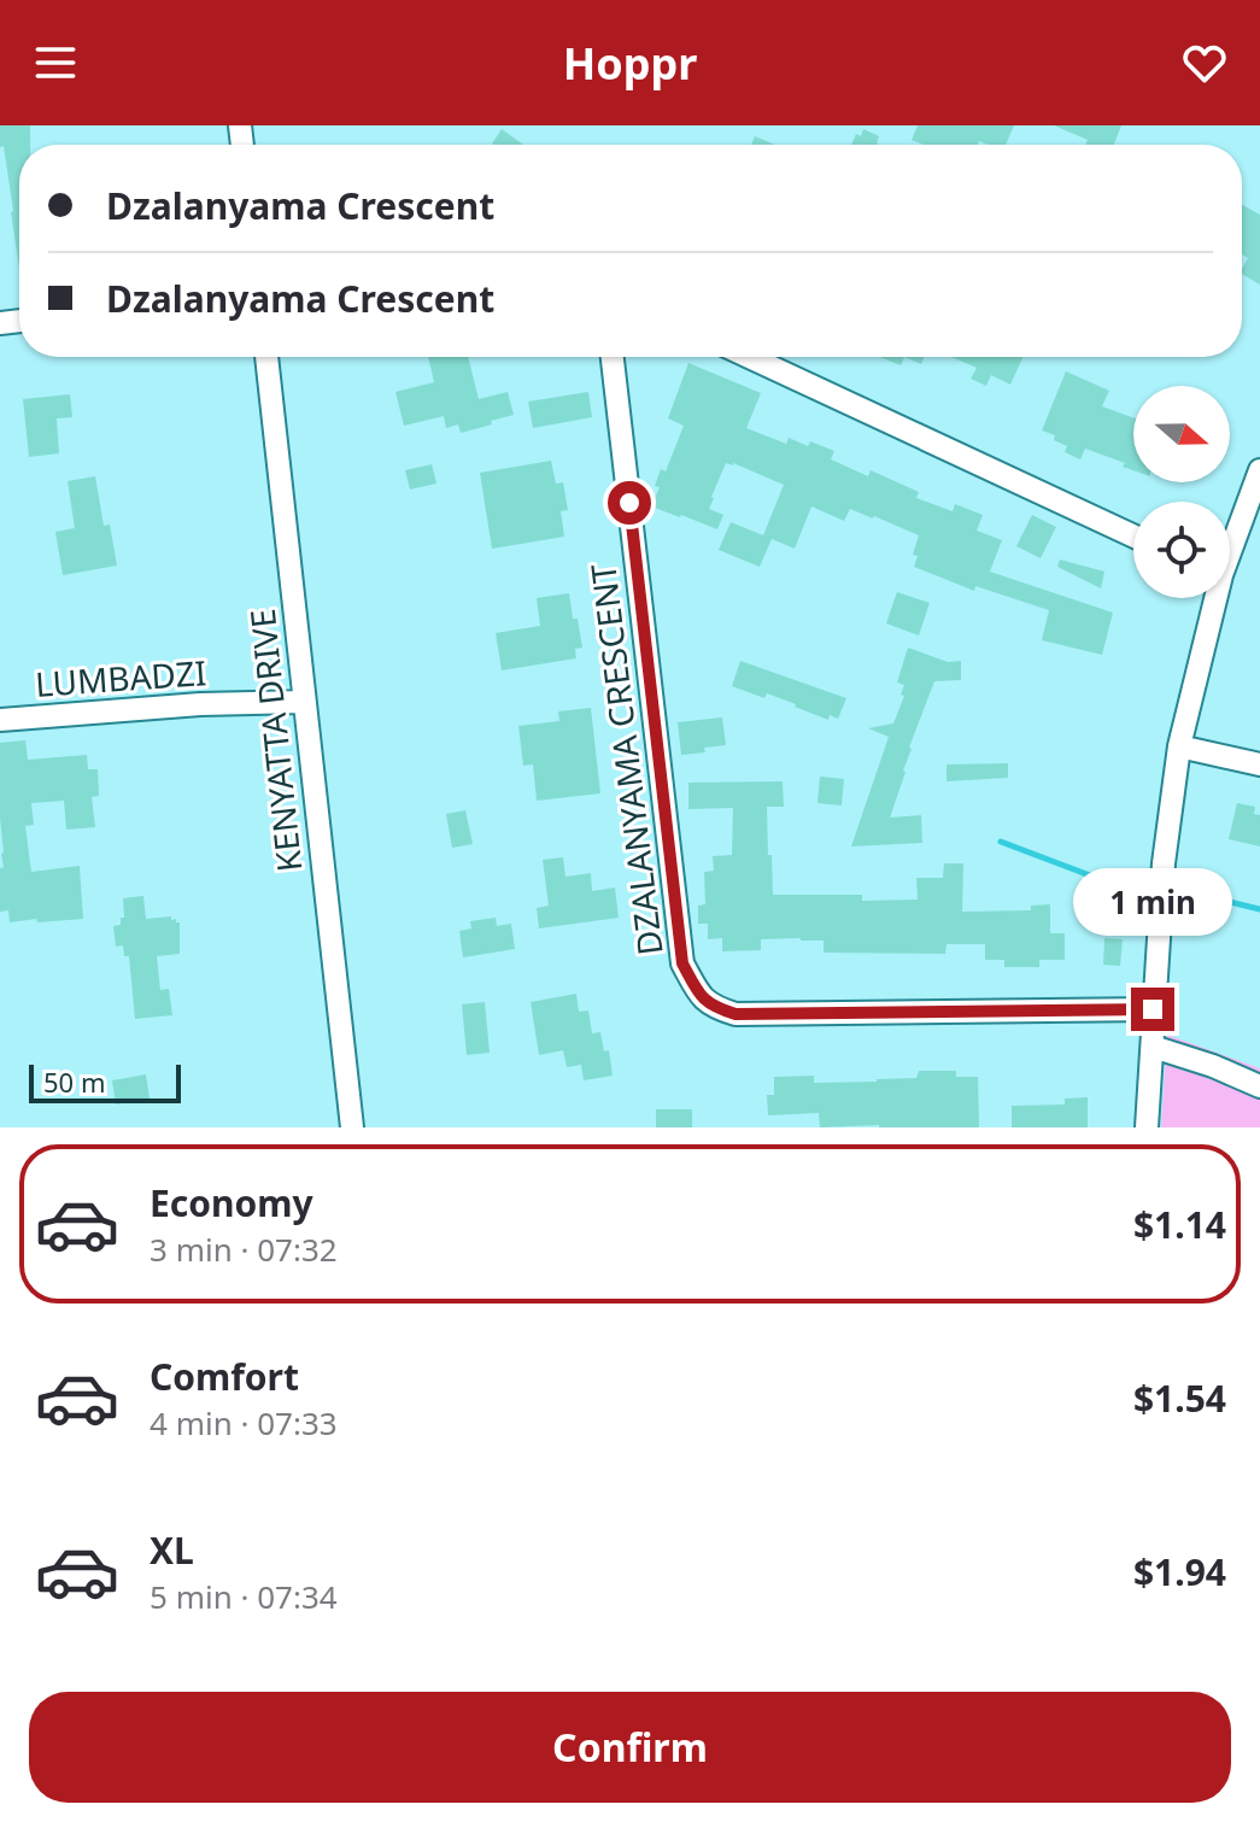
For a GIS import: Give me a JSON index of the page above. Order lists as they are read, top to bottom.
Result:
{
  "streets": {
    "street": ["LUMBADZI", "KENYATTA DRIVE", "DZALANYAMA CRESCENT"]
  },
  "crossings": [
    ["LUMBADZI", "KENYATTA DRIVE"]
  ],
  "scale_bar": "50 m",
  "north": "right",
  "page": {
    "header": "Hoppr",
    "banner": ["Dzalanyama Crescent", "Dzalanyama Crescent"],
    "bubble": "1 min",
    "scale": "50 m",
    "list": [
      {
        "name": "Economy",
        "note": "3 min · 07:32",
        "value": "$1.14"
      },
      {
        "name": "Comfort",
        "note": "4 min · 07:33",
        "value": "$1.54"
      },
      {
        "name": "XL",
        "note": "5 min · 07:34",
        "value": "$1.94"
      }
    ],
    "buttons": "Confirm"
  }
}
